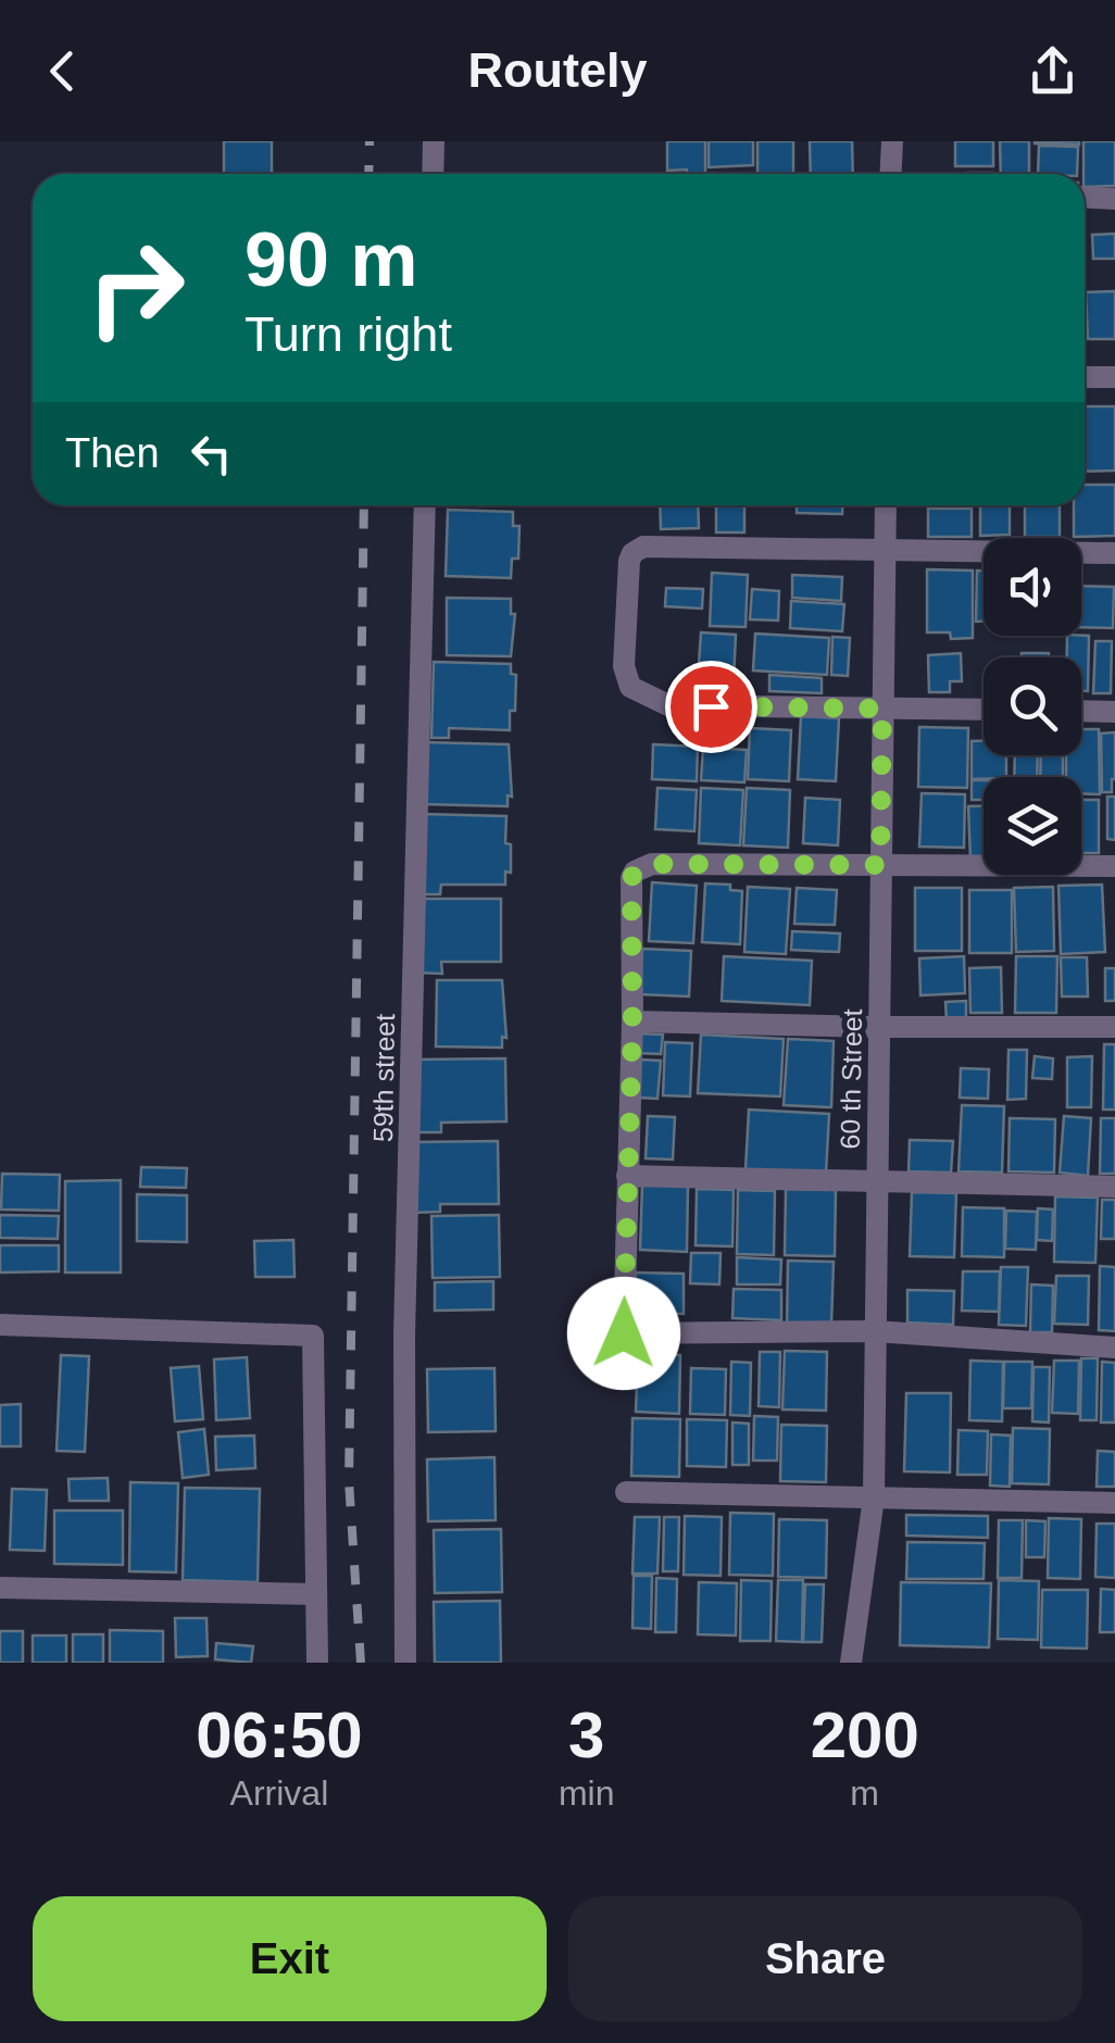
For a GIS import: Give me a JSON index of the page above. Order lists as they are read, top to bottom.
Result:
{
  "streets": {
    "street": ["59th street", "60 th Street"]
  },
  "page": {
    "header": "Routely",
    "turn": ["90 m", "Turn right"],
    "then": "Then",
    "eta": [
      "06:50",
      "Arrival",
      "3",
      "min",
      "200",
      "m"
    ],
    "buttons": ["Exit", "Share"]
  }
}
